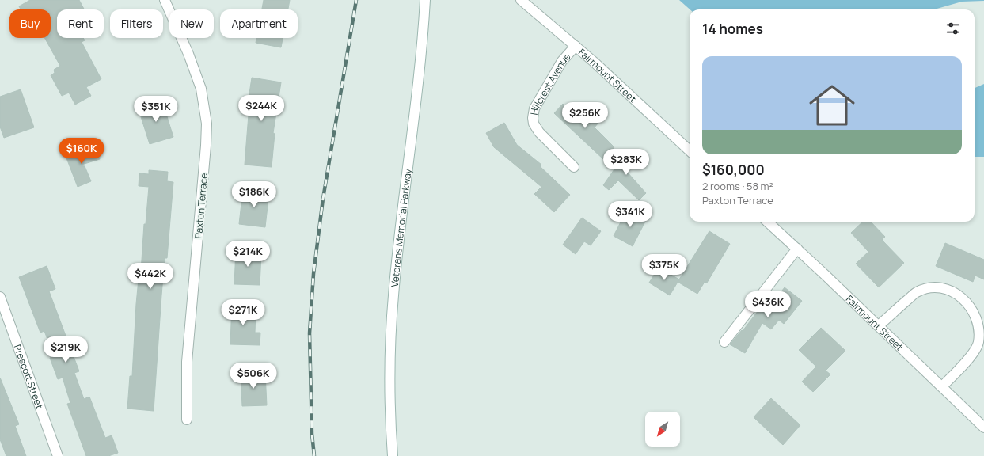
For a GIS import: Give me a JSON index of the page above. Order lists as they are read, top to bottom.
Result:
{
  "streets": {
    "street": [
      "Fairmount Street",
      "Hillcrest Avenue",
      "Paxton Terrace",
      "Veterans Memorial Parkway",
      "Prescott Street"
    ]
  },
  "crossings": [
    ["Fairmount Street", "Hillcrest Avenue"]
  ],
  "north": "bottom left",
  "page": {
    "chip": [
      "Buy",
      "Rent",
      "Filters",
      "New",
      "Apartment"
    ],
    "heading": "14 homes",
    "list": [
      {
        "name": "$160,000",
        "note": "2 rooms · 58 m² · Paxton Terrace"
      }
    ],
    "price": [
      "$244K",
      "$351K",
      "$256K",
      "$160K",
      "$283K",
      "$186K",
      "$341K",
      "$214K",
      "$375K",
      "$442K",
      "$436K",
      "$271K",
      "$219K",
      "$506K"
    ]
  }
}
